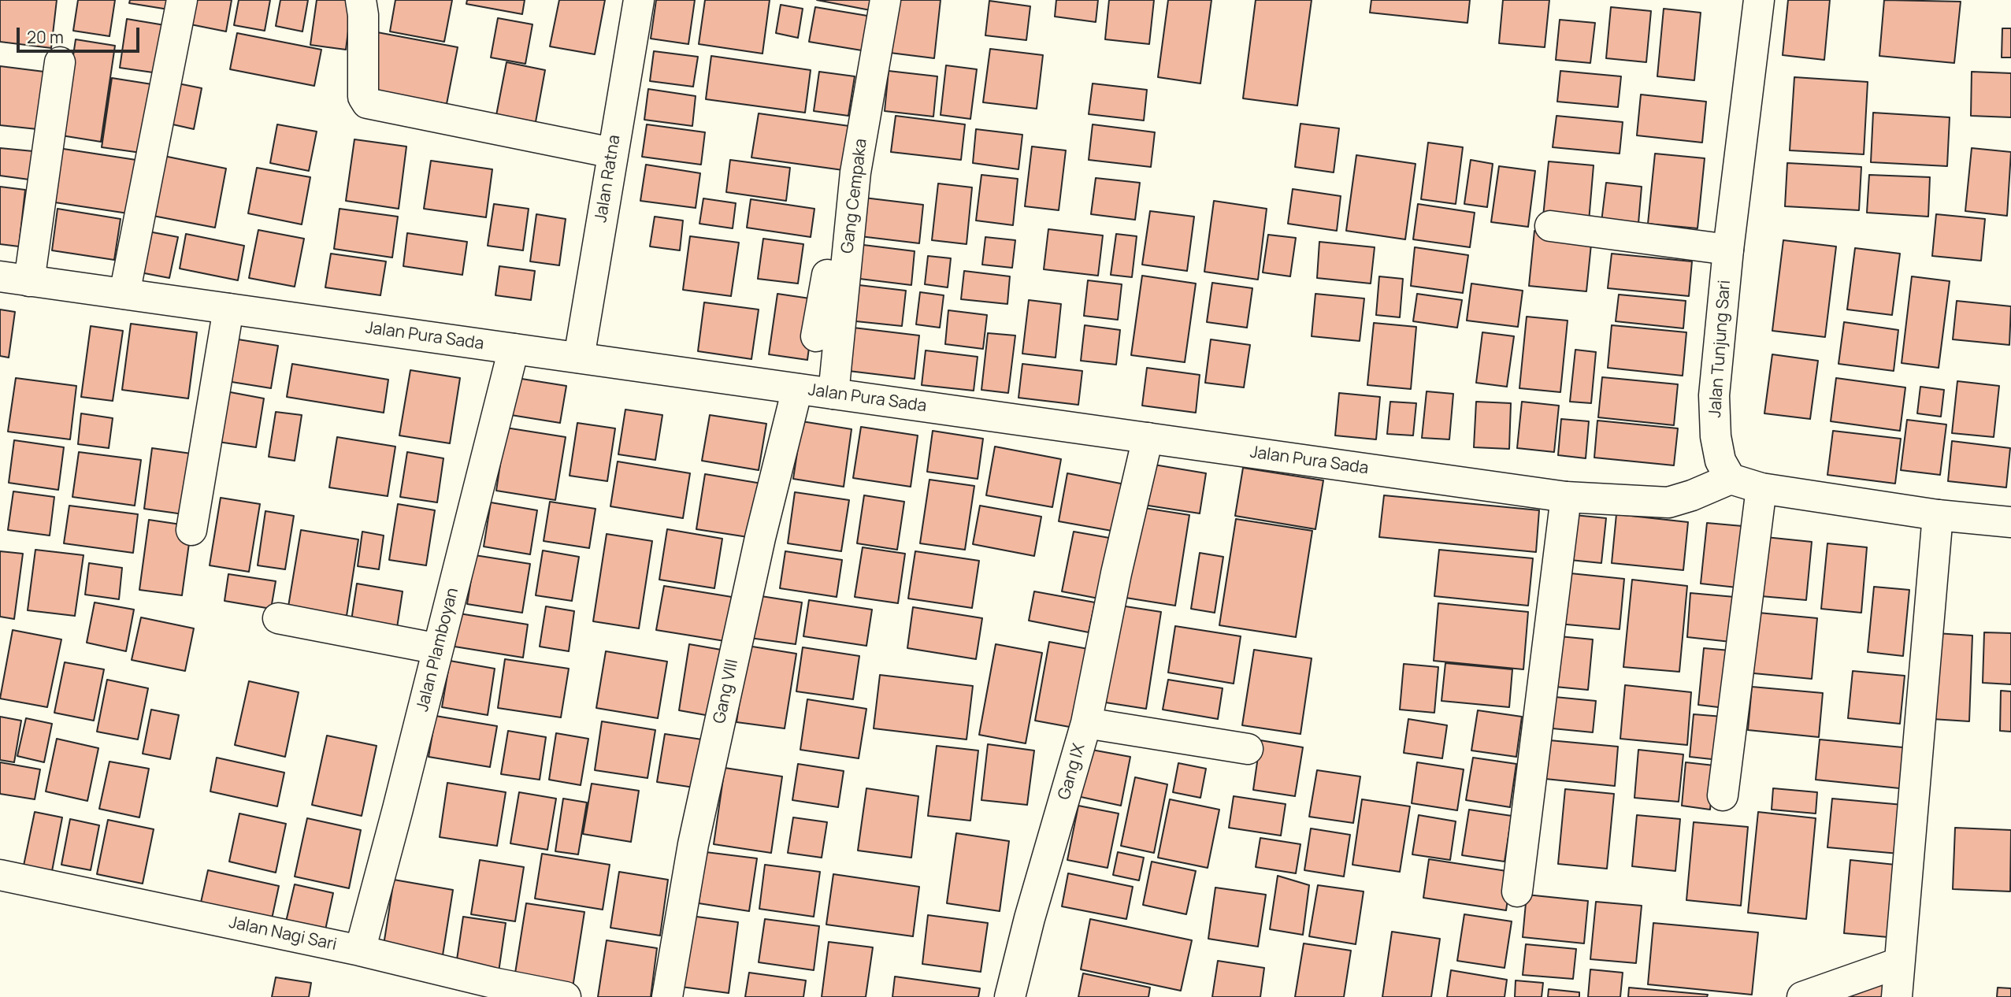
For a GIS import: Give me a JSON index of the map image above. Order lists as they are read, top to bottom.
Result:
{
  "streets": {
    "street": [
      "Jalan Ratna",
      "Gang Cempaka",
      "Jalan Pura Sada",
      "Jalan Tunjung Sari",
      "Jalan Plamboyan",
      "Gang VIII",
      "Gang IX",
      "Jalan Nagi Sari"
    ]
  },
  "crossings": [
    ["Jalan Ratna", "Jalan Pura Sada"],
    ["Gang Cempaka", "Jalan Pura Sada"],
    ["Jalan Pura Sada", "Jalan Tunjung Sari"],
    ["Jalan Pura Sada", "Jalan Plamboyan"],
    ["Jalan Pura Sada", "Gang VIII"],
    ["Jalan Pura Sada", "Gang IX"],
    ["Jalan Plamboyan", "Jalan Nagi Sari"]
  ],
  "scale_bar": "20 m"
}
